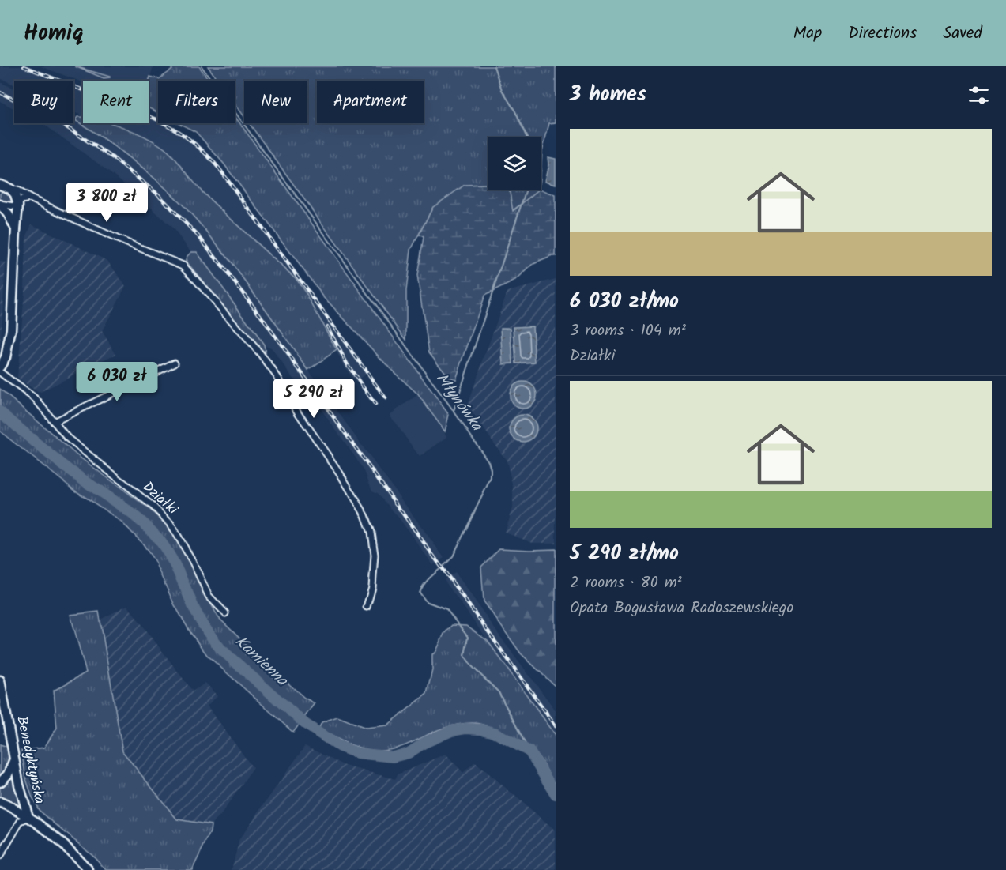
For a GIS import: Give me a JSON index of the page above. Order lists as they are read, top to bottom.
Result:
{
  "streets": {
    "street": ["Działki", "Benedyktyńska"]
  },
  "water": ["Młynówka", "Kamienna"],
  "page": {
    "header": "Homiq",
    "nav": ["Map", "Directions", "Saved"],
    "heading": "3 homes",
    "chip": [
      "Buy",
      "Rent",
      "Filters",
      "New",
      "Apartment"
    ],
    "list": [
      {
        "name": "6 030 zł/mo",
        "note": "3 rooms · 104 m² · Działki"
      },
      {
        "name": "5 290 zł/mo",
        "note": "2 rooms · 80 m² · Opata Bogusława Radoszewskiego"
      }
    ],
    "price": ["3 800 zł", "6 030 zł", "5 290 zł"]
  }
}
